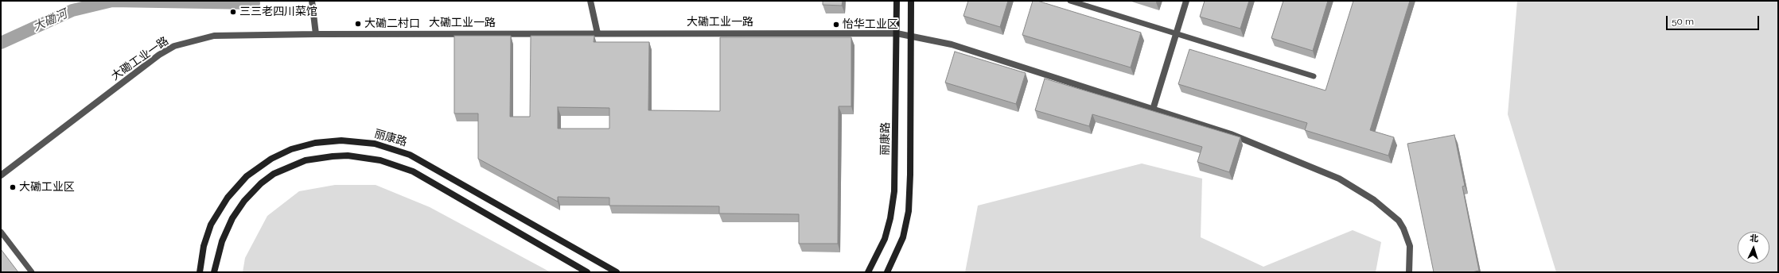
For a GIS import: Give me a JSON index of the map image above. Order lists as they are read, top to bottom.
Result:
{
  "streets": {
    "street": ["大磡工业一路", "丽康路"]
  },
  "crossings": [
    ["大磡工业一路", "丽康路"]
  ],
  "water": ["大磡河"],
  "places": [
    "三三老四川菜馆",
    "大磡二村口",
    "怡华工业区",
    "大磡工业区"
  ],
  "scale_bar": "50 m",
  "north": "top"
}
